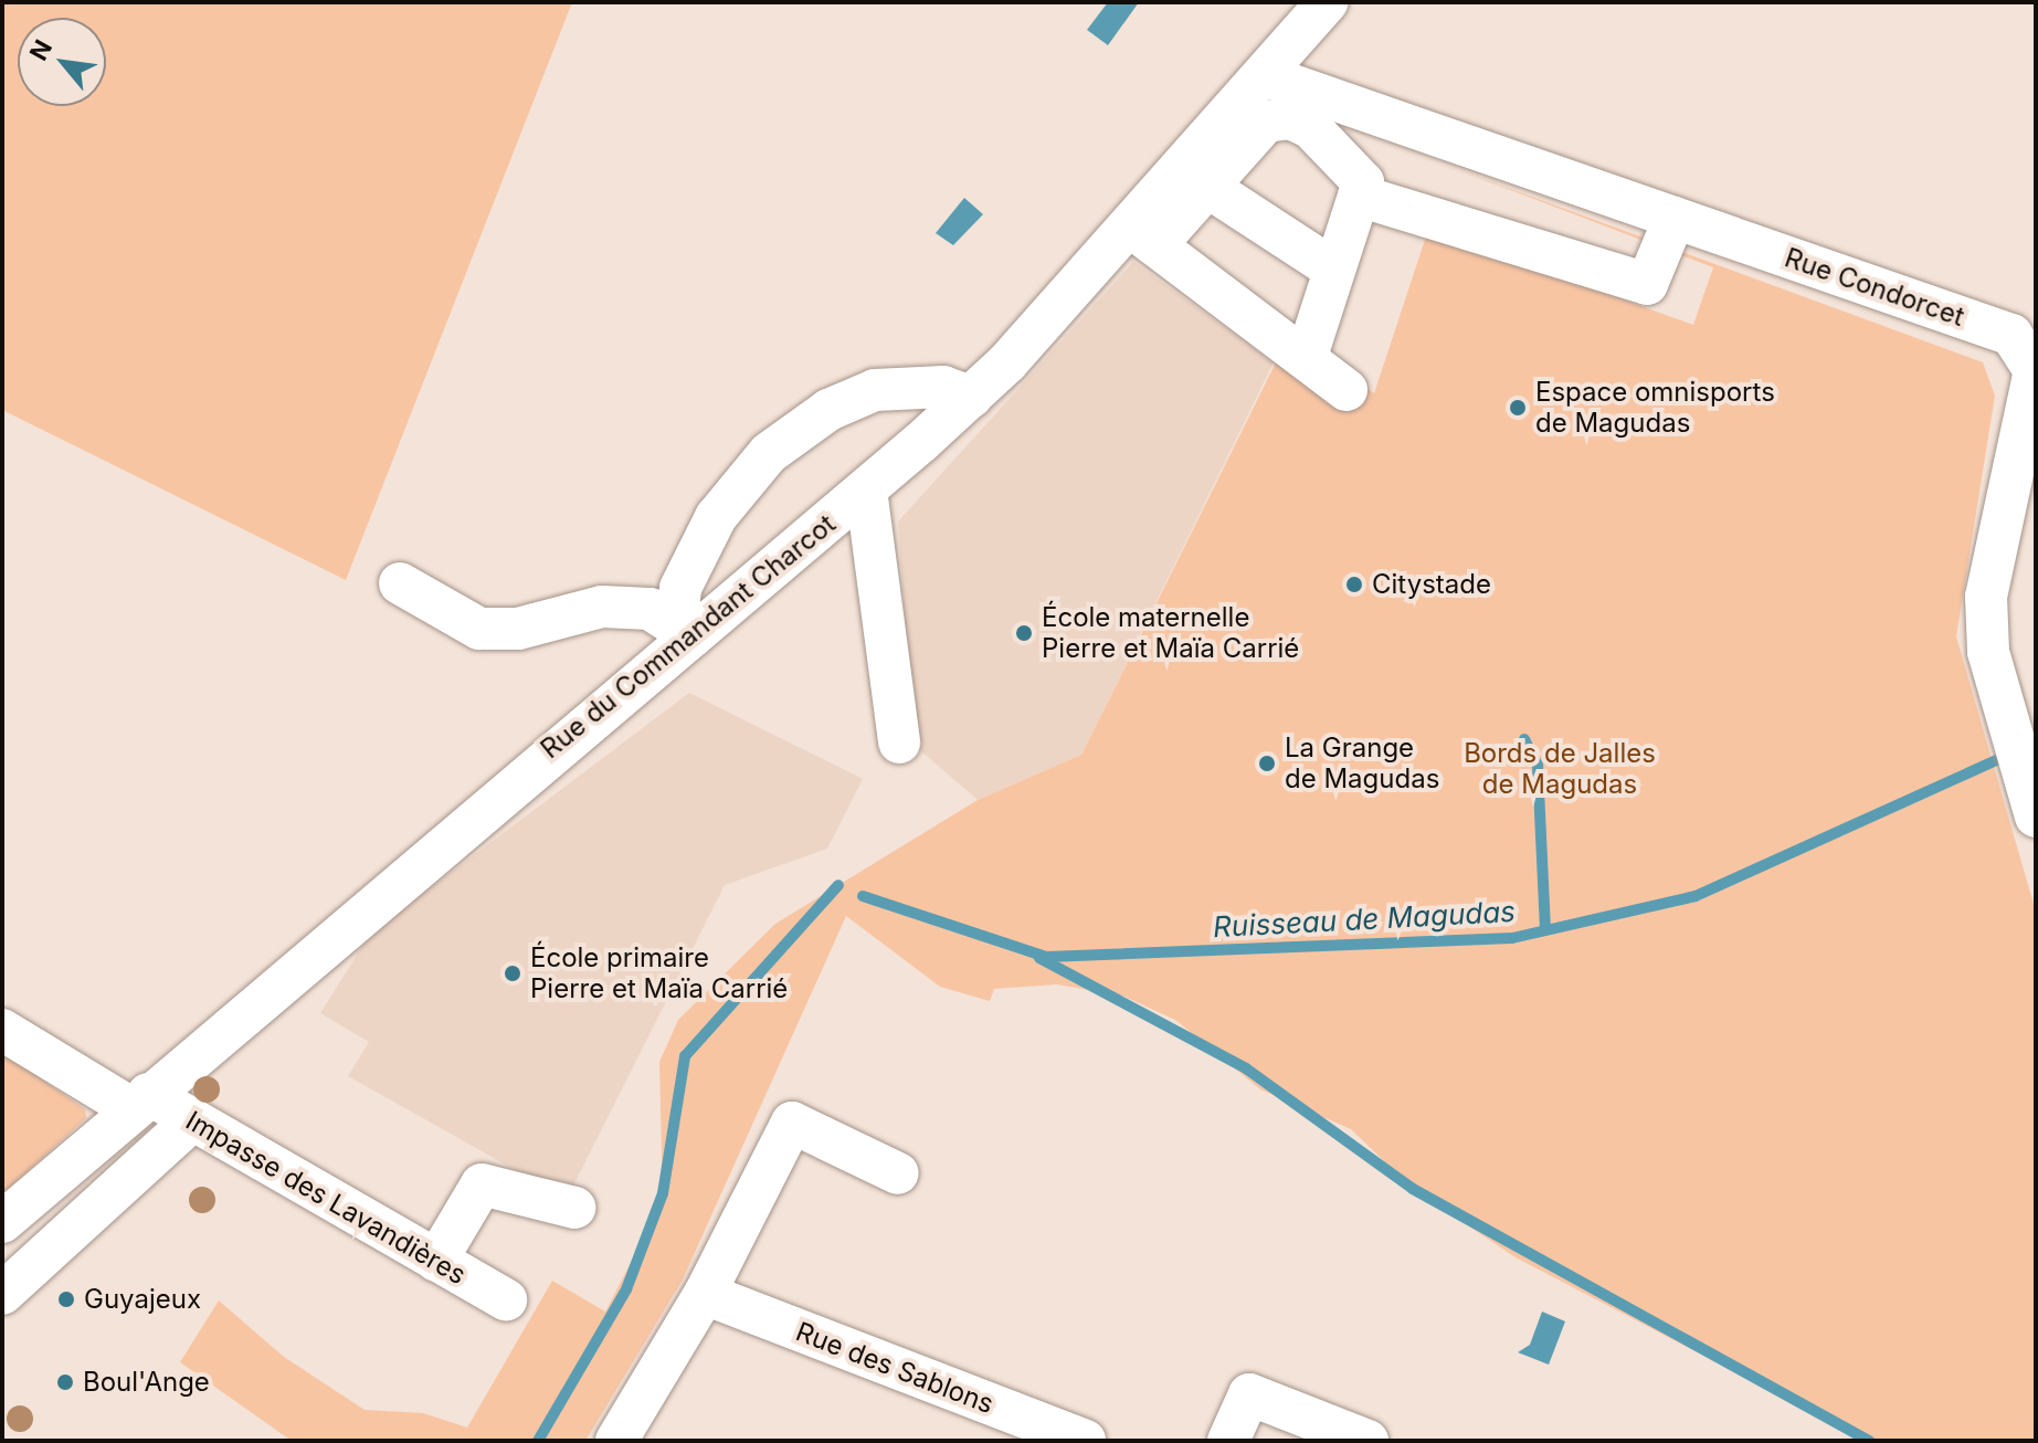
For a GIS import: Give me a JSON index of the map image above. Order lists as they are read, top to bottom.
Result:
{
  "streets": {
    "street": [
      "Rue Condorcet",
      "Rue du Commandant Charcot",
      "Impasse des Lavandières",
      "Rue des Sablons"
    ]
  },
  "crossings": [
    ["Rue Condorcet", "Rue du Commandant Charcot"],
    ["Rue du Commandant Charcot", "Impasse des Lavandières"]
  ],
  "water": ["Ruisseau de Magudas"],
  "parks": ["Bords de Jalles de Magudas"],
  "places": [
    "Espace omnisports de Magudas",
    "Citystade",
    "École maternelle Pierre et Maïa Carrié",
    "La Grange de Magudas",
    "École primaire Pierre et Maïa Carrié",
    "Guyajeux",
    "Boul'Ange"
  ],
  "north": "top left"
}
